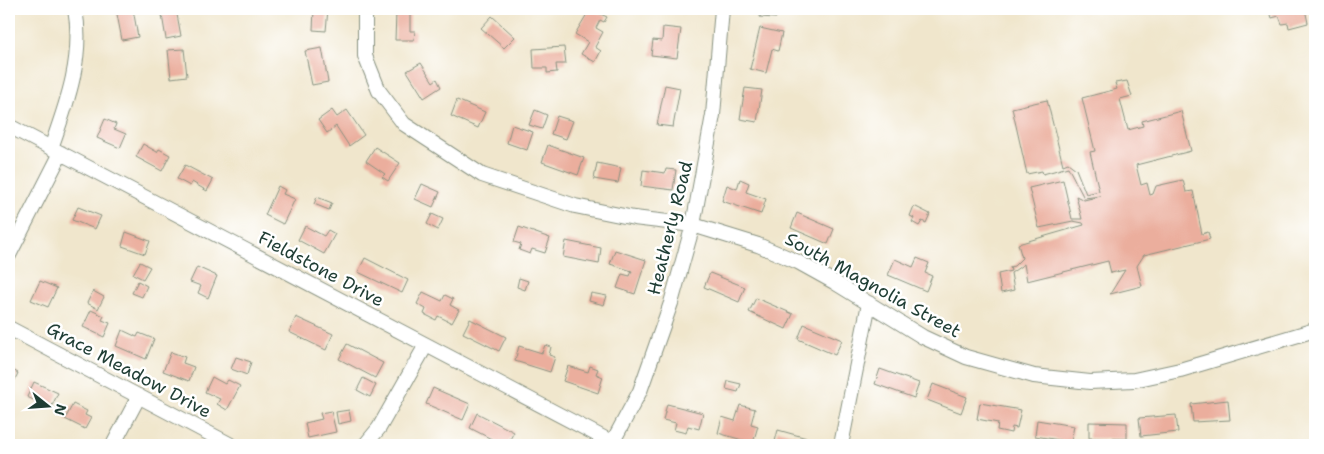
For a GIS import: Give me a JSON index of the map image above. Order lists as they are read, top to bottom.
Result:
{
  "streets": {
    "street": [
      "Heatherly Road",
      "Fieldstone Drive",
      "South Magnolia Street",
      "Grace Meadow Drive"
    ]
  },
  "crossings": [
    ["Heatherly Road", "Fieldstone Drive"],
    ["Heatherly Road", "South Magnolia Street"]
  ],
  "north": "right"
}
